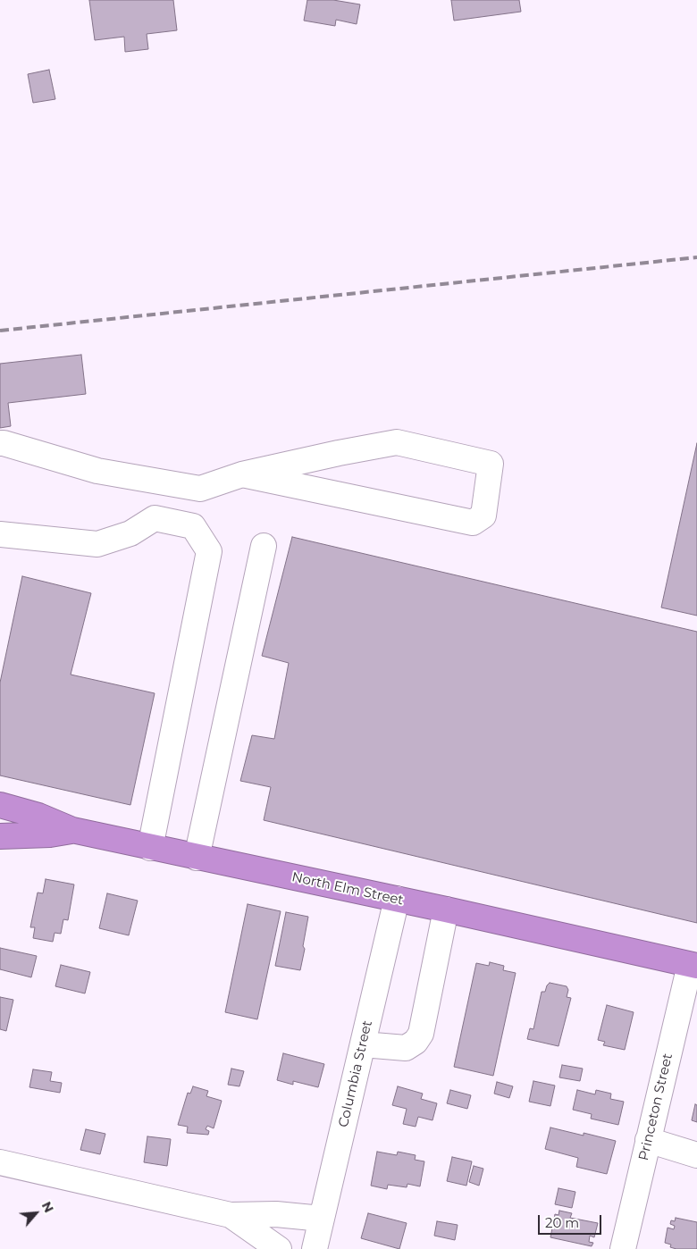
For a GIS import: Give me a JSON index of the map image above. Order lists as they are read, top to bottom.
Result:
{
  "streets": {
    "highway": ["North Elm Street"],
    "street": ["Columbia Street", "Princeton Street"]
  },
  "crossings": [
    ["North Elm Street", "Columbia Street"],
    ["North Elm Street", "Princeton Street"]
  ],
  "scale_bar": "20 m",
  "north": "top right"
}
